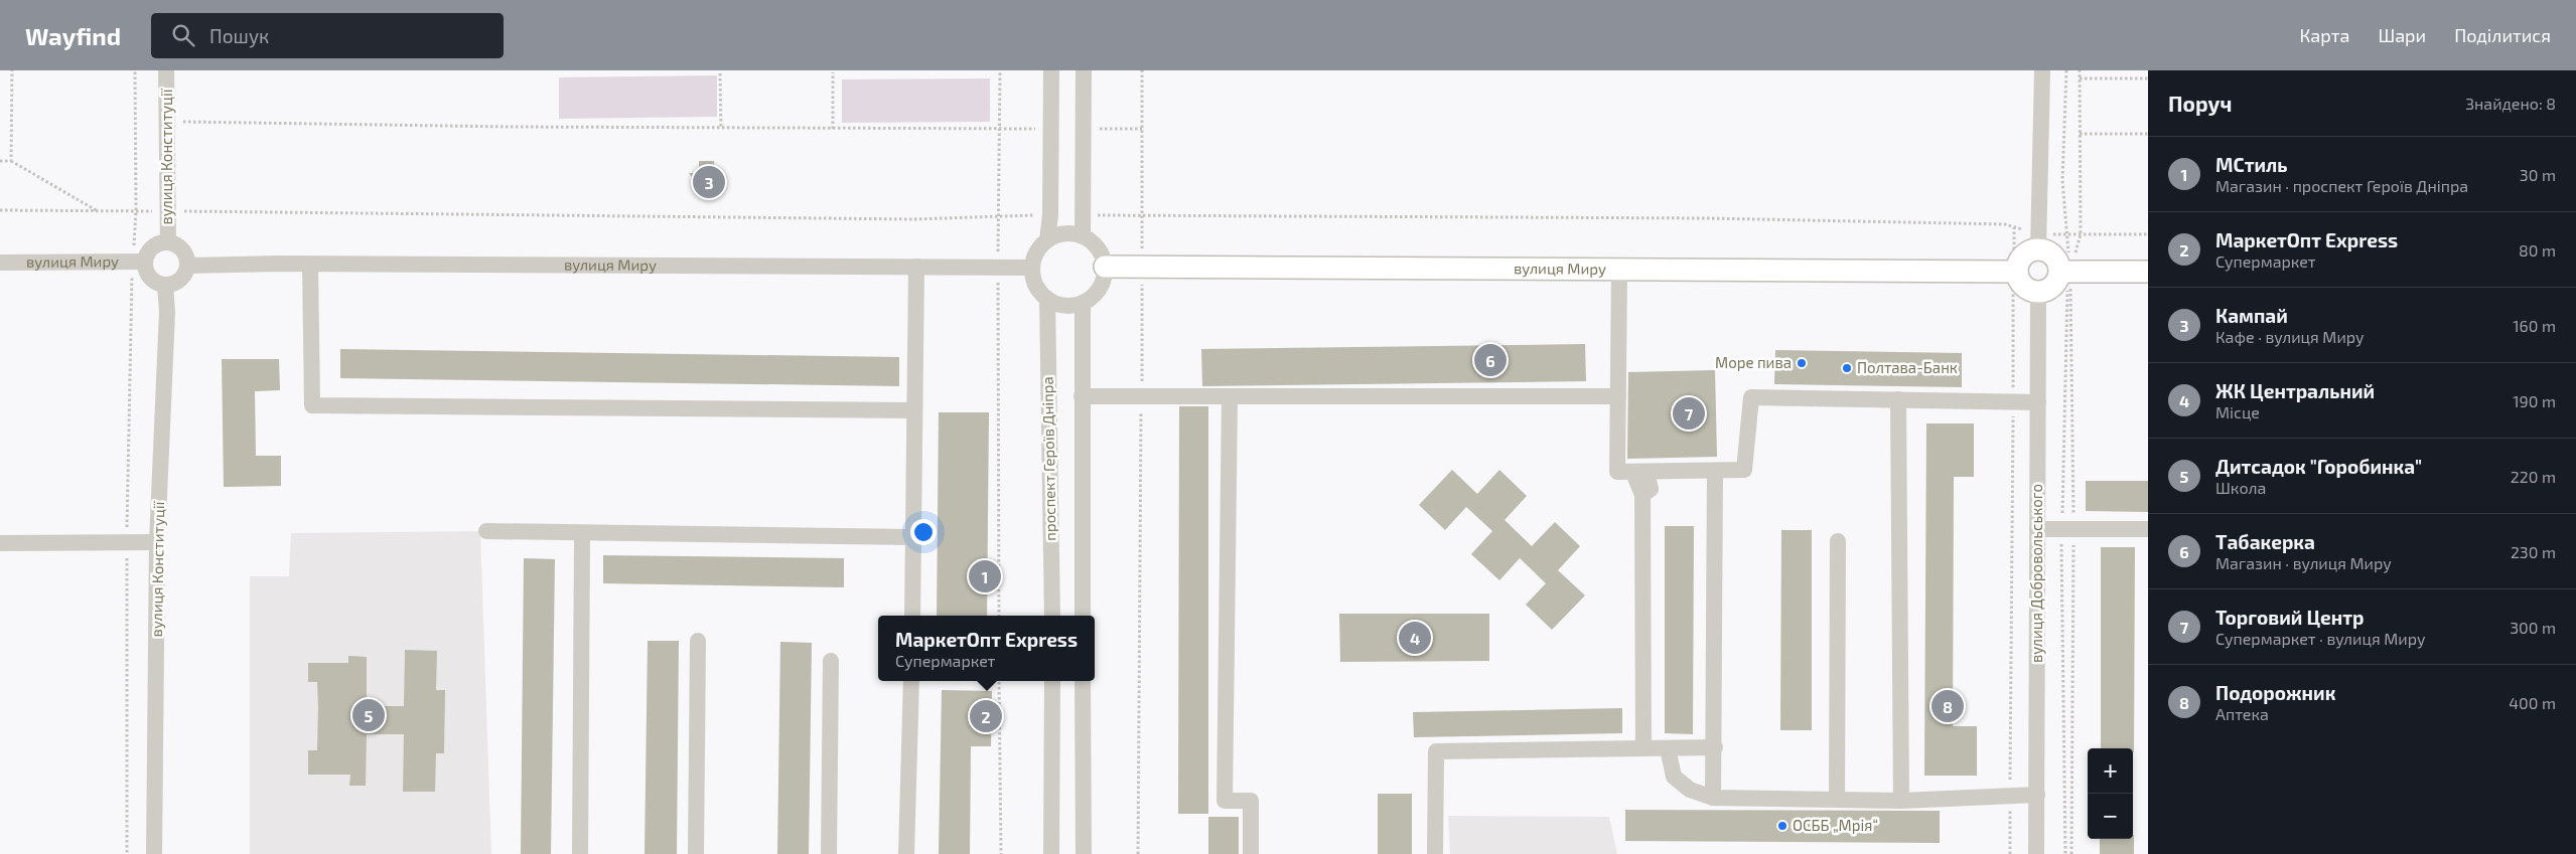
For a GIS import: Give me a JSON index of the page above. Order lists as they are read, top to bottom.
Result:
{
  "streets": {
    "main road": ["вулиця Миру"],
    "street": ["вулиця Конституції", "проспект Героїв Дніпра", "вулиця Добровольського"]
  },
  "crossings": [
    ["вулиця Конституції", "вулиця Миру"],
    ["вулиця Миру", "проспект Героїв Дніпра"],
    ["вулиця Миру", "вулиця Добровольського"]
  ],
  "places": ["Море пива", "Полтава-Банк", "ОСББ „Мрія“"],
  "page": {
    "header": "Wayfind",
    "search": "Пошук",
    "nav": ["Карта", "Шари", "Поділитися"],
    "heading": ["Поруч", "Знайдено: 8"],
    "list": [
      {
        "mark": "1",
        "name": "МСтиль",
        "note": "Магазин · проспект Героїв Дніпра",
        "value": "30 m"
      },
      {
        "mark": "2",
        "name": "МаркетОпт Express",
        "note": "Супермаркет",
        "value": "80 m"
      },
      {
        "mark": "3",
        "name": "Кампай",
        "note": "Кафе · вулиця Миру",
        "value": "160 m"
      },
      {
        "mark": "4",
        "name": "ЖК Центральний",
        "note": "Місце",
        "value": "190 m"
      },
      {
        "mark": "5",
        "name": "Дитсадок \"Горобинка\"",
        "note": "Школа",
        "value": "220 m"
      },
      {
        "mark": "6",
        "name": "Табакерка",
        "note": "Магазин · вулиця Миру",
        "value": "230 m"
      },
      {
        "mark": "7",
        "name": "Торговий Центр",
        "note": "Супермаркет · вулиця Миру",
        "value": "300 m"
      },
      {
        "mark": "8",
        "name": "Подорожник",
        "note": "Аптека",
        "value": "400 m"
      }
    ],
    "pins": [
      "3",
      "6",
      "7",
      "1",
      "4",
      "8",
      "5",
      "2"
    ],
    "popup": ["МаркетОпт Express", "Супермаркет"],
    "map_buttons": ["+", "−"]
  }
}
